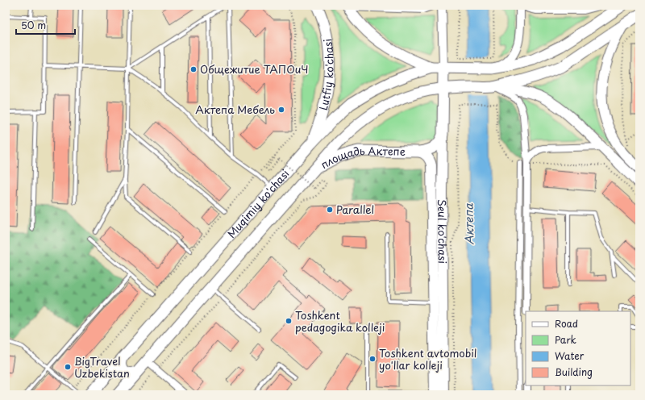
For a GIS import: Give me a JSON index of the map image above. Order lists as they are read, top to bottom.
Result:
{
  "streets": {
    "main road": [
      "Lutfiy ko'chasi",
      "площадь Актепе",
      "Muqimiy ko'chasi",
      "Seul ko'chasi"
    ]
  },
  "crossings": [
    ["Lutfiy ko'chasi", "Muqimiy ko'chasi"],
    ["площадь Актепе", "Muqimiy ko'chasi"],
    ["площадь Актепе", "Seul ko'chasi"],
    ["Muqimiy ko'chasi", "Seul ko'chasi"]
  ],
  "water": ["Актепа"],
  "places": [
    "Общежитие ТАПОиЧ",
    "Актепа Мебель",
    "Parallel",
    "Toshkent pedagogika kolleji",
    "Toshkent avtomobil yo'llar kolleji",
    "BigTravel Uzbekistan"
  ],
  "legend": [
    "Road",
    "Park",
    "Water",
    "Building"
  ],
  "scale_bar": "50 m"
}
